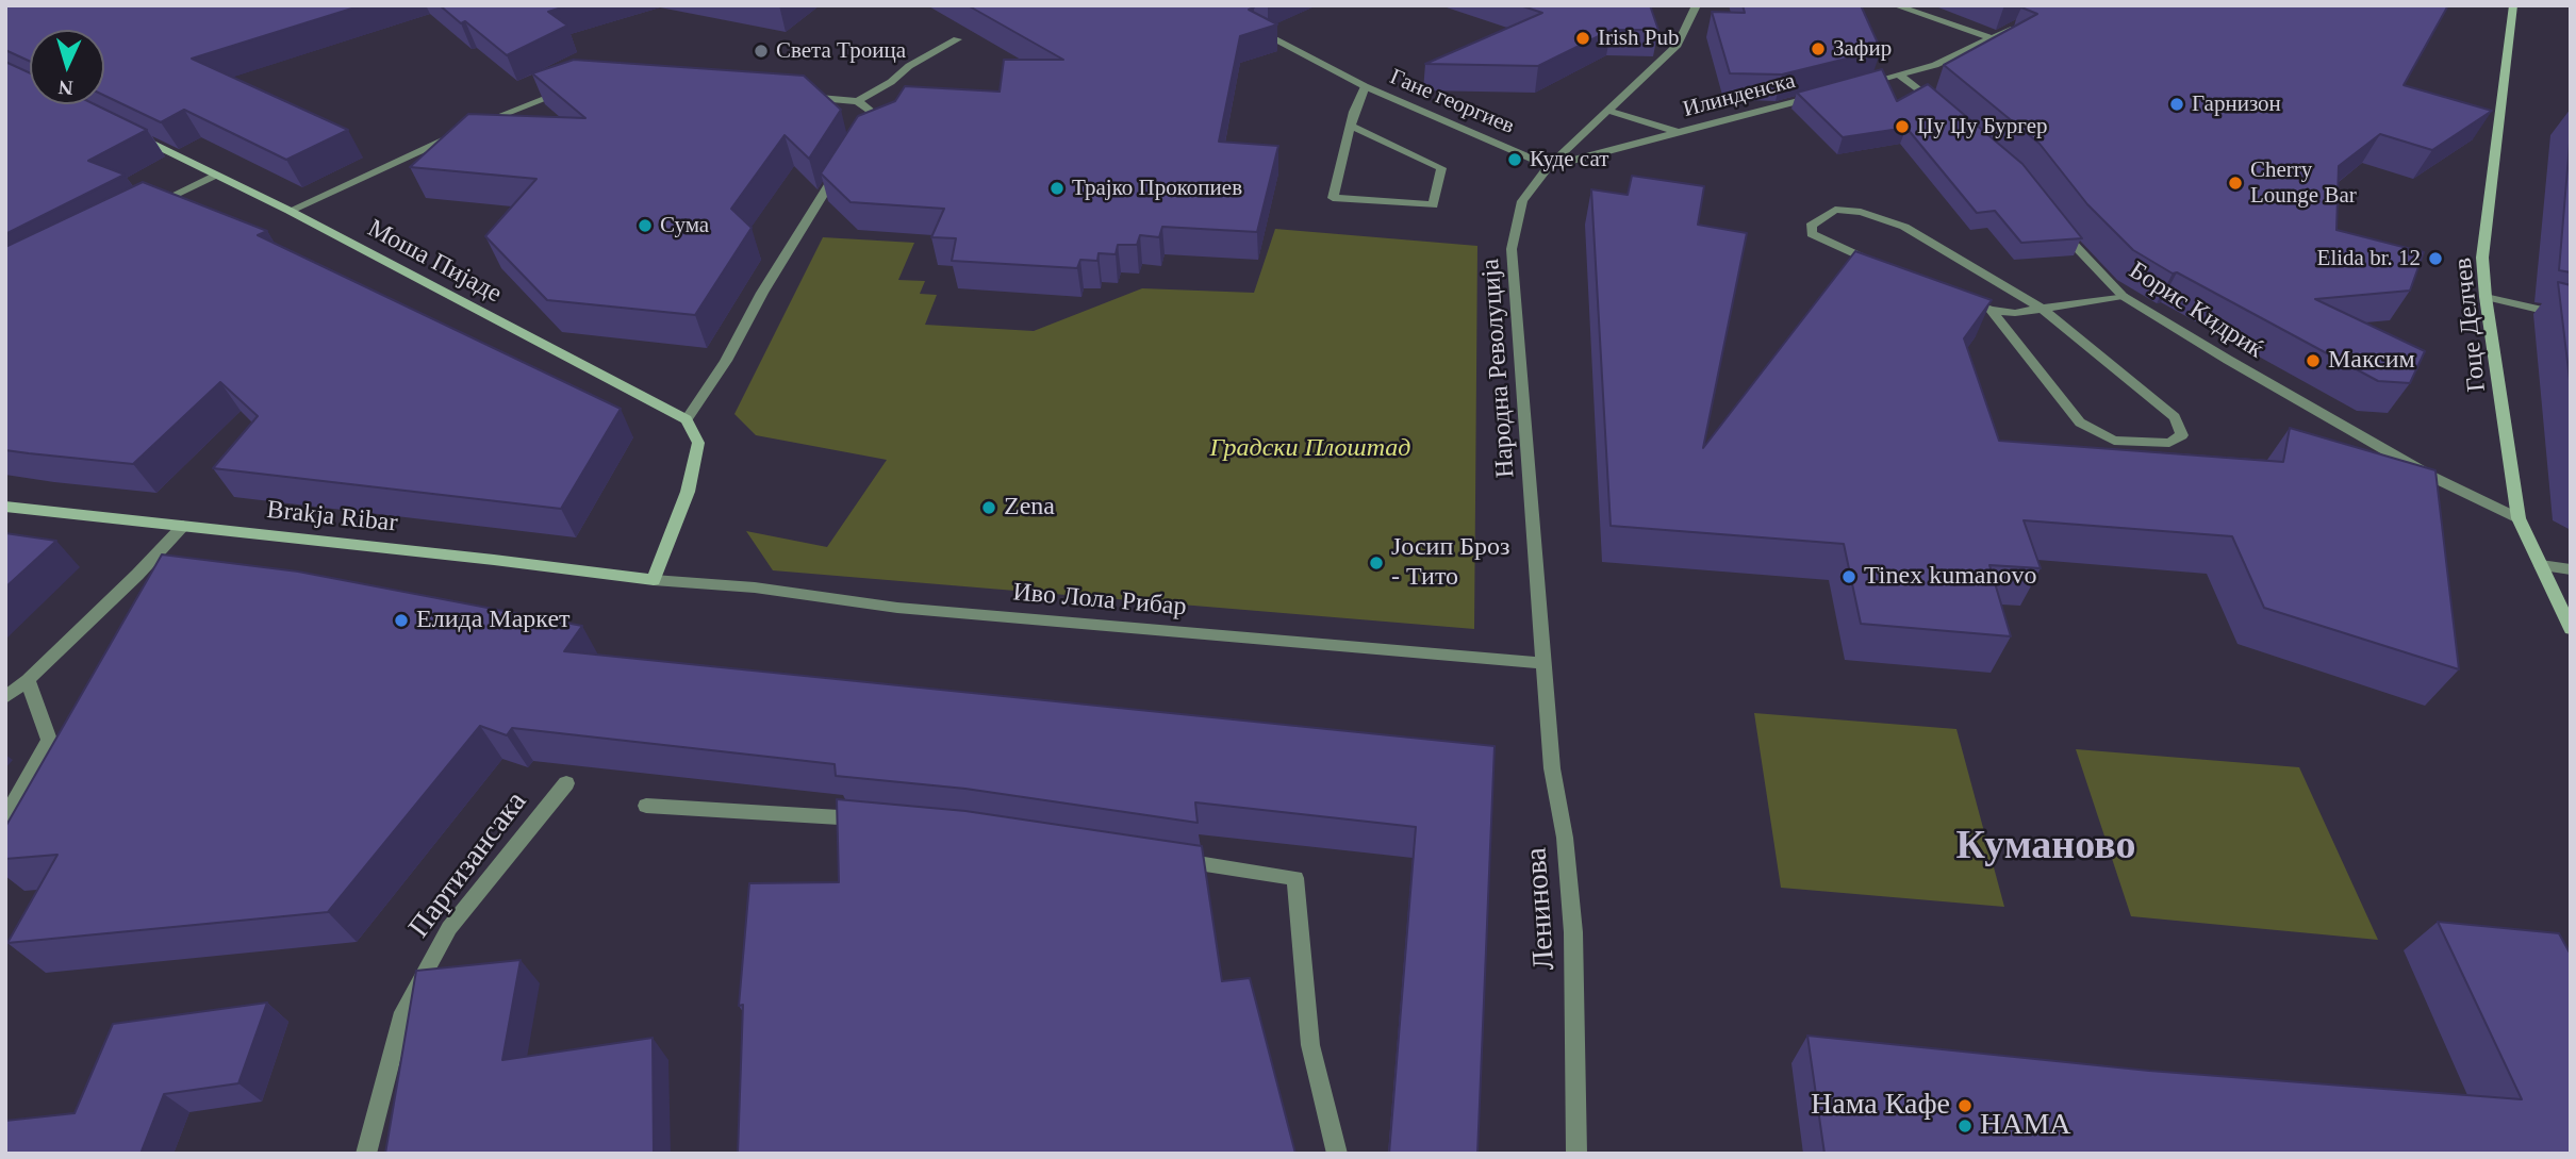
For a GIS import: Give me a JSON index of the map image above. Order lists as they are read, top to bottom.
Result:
{
  "streets": {
    "street": [
      "Илинденска",
      "Гане георгиев",
      "Моша Пијаде",
      "Борис Кидриќ",
      "Гоце Делчев",
      "Народна Револуција",
      "Brakja Ribar",
      "Иво Лола Рибар",
      "Партизансака",
      "Ленинова"
    ]
  },
  "crossings": [
    ["Илинденска", "Гане георгиев"],
    ["Илинденска", "Народна Револуција"],
    ["Гане георгиев", "Народна Револуција"],
    ["Борис Кидриќ", "Гоце Делчев"],
    ["Народна Револуција", "Иво Лола Рибар"],
    ["Народна Револуција", "Ленинова"],
    ["Brakja Ribar", "Иво Лола Рибар"],
    ["Иво Лола Рибар", "Ленинова"]
  ],
  "districts": ["Куманово"],
  "parks": ["Градски Плоштад"],
  "places": [
    "Irish Pub",
    "Зафир",
    "Света Троица",
    "Гарнизон",
    "Џу Џу Бургер",
    "Куде сат",
    "Cherry Lounge Bar",
    "Трајко Прокопиев",
    "Сума",
    "Elida br. 12",
    "Максим",
    "Zena",
    "Јосип Броз - Тито",
    "Tinex kumanovo",
    "Елида Маркет",
    "Нама Кафе",
    "НАМА"
  ],
  "north": "bottom"
}
